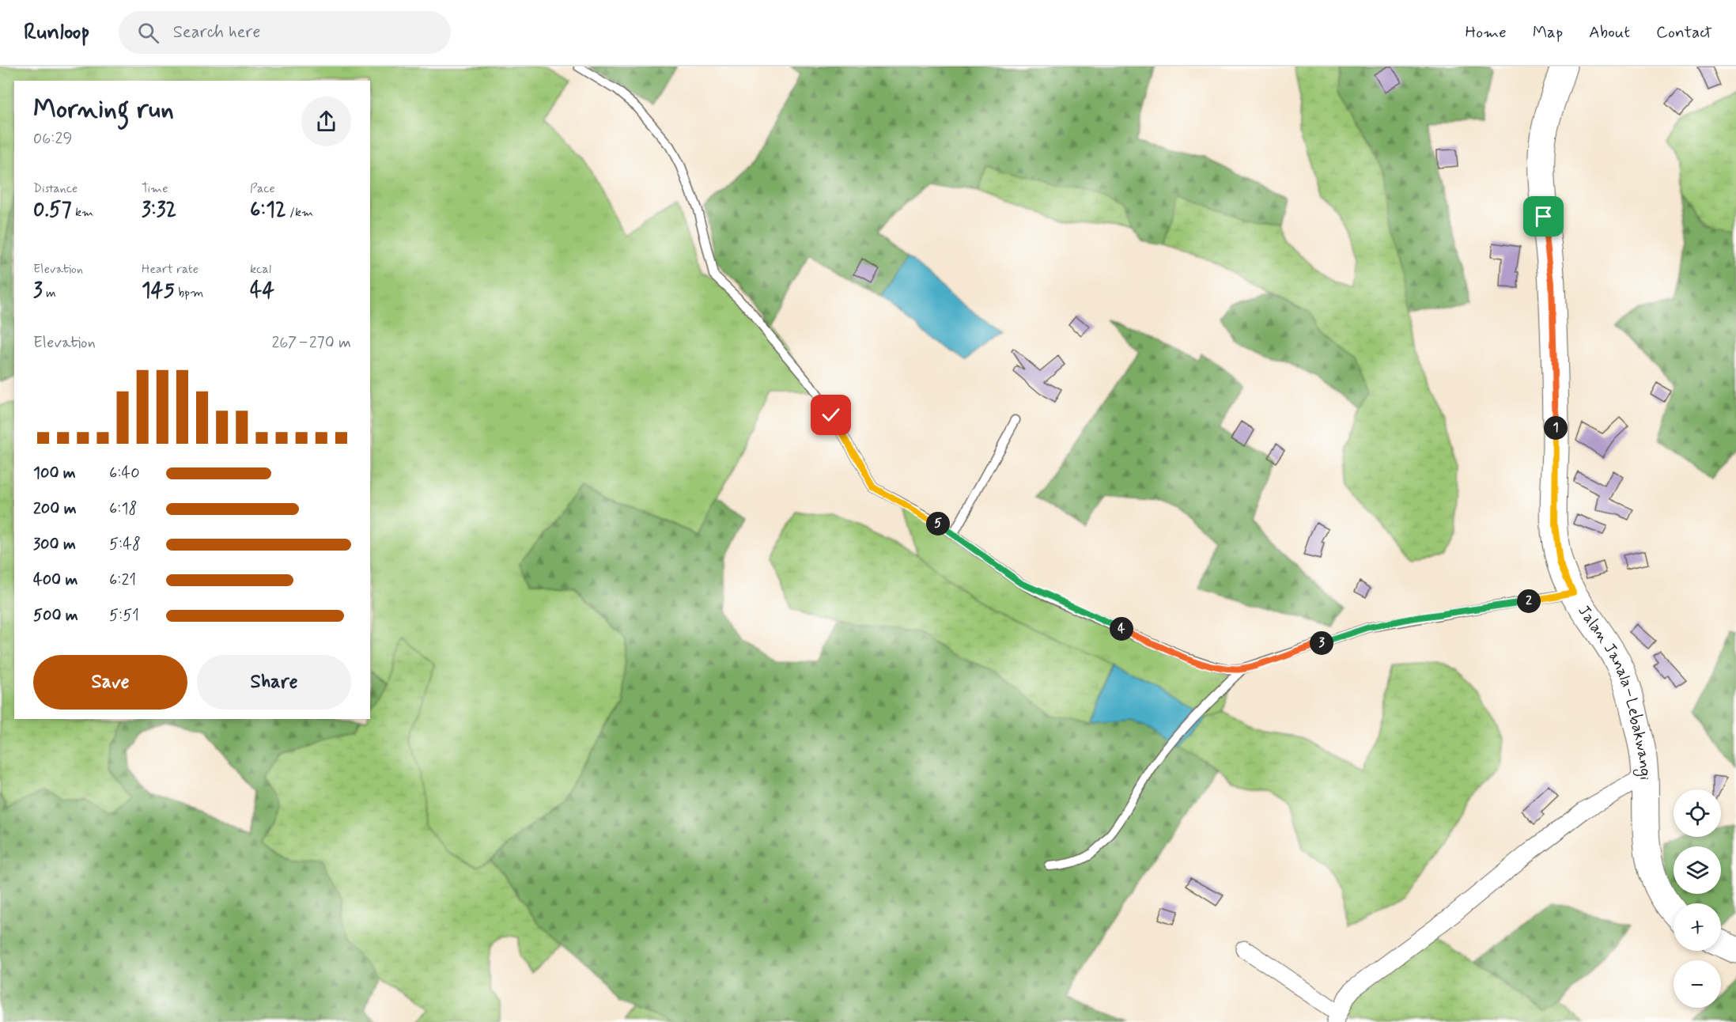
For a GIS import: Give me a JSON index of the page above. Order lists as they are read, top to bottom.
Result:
{
  "streets": {
    "main road": ["Jalan Janala–Lebakwangi"]
  },
  "page": {
    "header": "Runloop",
    "search": "Search here",
    "nav": [
      "Home",
      "Map",
      "About",
      "Contact"
    ],
    "heading": ["Morning run", "06:29"],
    "stats": [
      ["Distance", "0.57 km"],
      ["Time", "3:32"],
      ["Pace", "6:12 /km"],
      ["Elevation", "3 m"],
      ["Heart rate", "145 bpm"],
      ["kcal", "44"]
    ],
    "chart": ["Elevation", "267–270 m"],
    "pins": [
      "1",
      "5",
      "2",
      "4",
      "3"
    ],
    "list": [
      {
        "name": "100 m",
        "note": "6:40"
      },
      {
        "name": "200 m",
        "note": "6:18"
      },
      {
        "name": "300 m",
        "note": "5:48"
      },
      {
        "name": "400 m",
        "note": "6:21"
      },
      {
        "name": "500 m",
        "note": "5:51"
      }
    ],
    "buttons": ["Save", "Share"],
    "map_buttons": ["+", "−"]
  }
}
